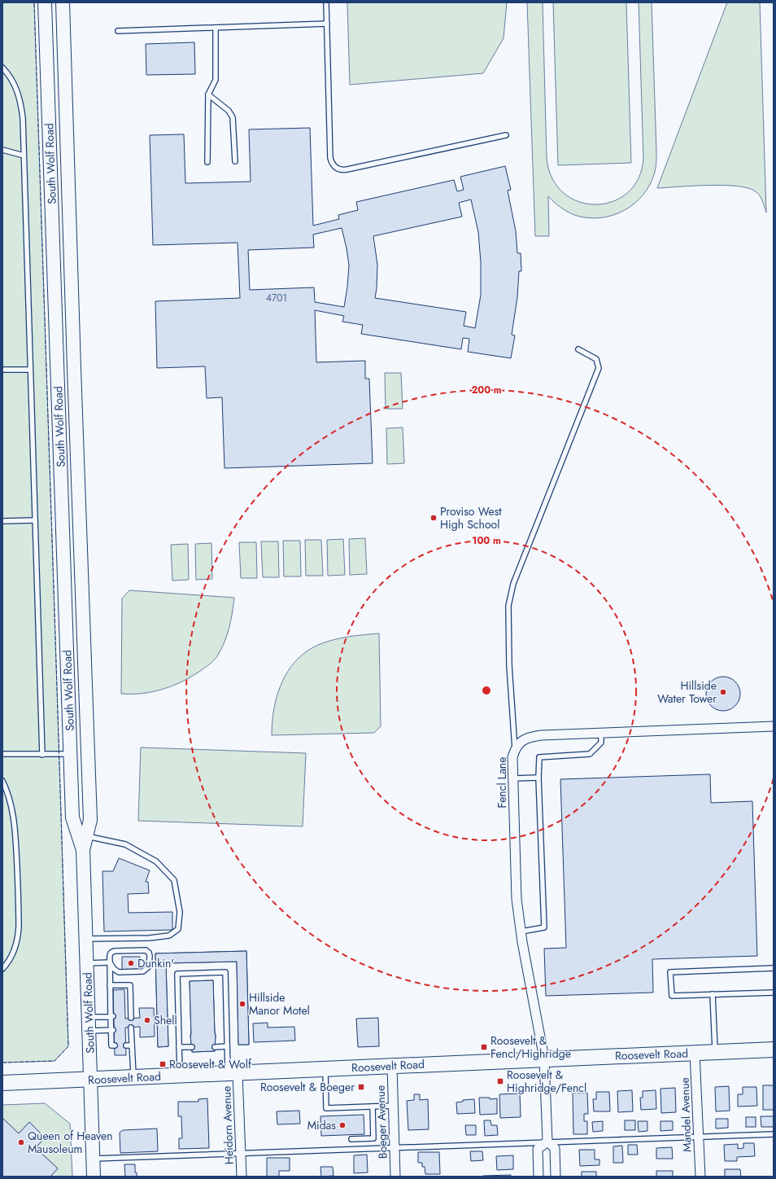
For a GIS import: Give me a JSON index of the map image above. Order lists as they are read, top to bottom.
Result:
{
  "streets": {
    "main road": ["South Wolf Road", "Roosevelt Road"],
    "street": [
      "Fencl Lane",
      "Mandel Avenue",
      "Boeger Avenue",
      "Heidorn Avenue"
    ]
  },
  "crossings": [
    ["South Wolf Road", "Roosevelt Road"],
    ["Fencl Lane", "Roosevelt Road"],
    ["Roosevelt Road", "Mandel Avenue"],
    ["Roosevelt Road", "Boeger Avenue"],
    ["Roosevelt Road", "Heidorn Avenue"]
  ],
  "places": {
    "other": [
      "Proviso West High School",
      "Hillside Water Tower",
      "Dunkin'",
      "Hillside Manor Motel",
      "Shell",
      "Midas",
      "Queen of Heaven Mausoleum"
    ],
    "transit": [
      "Roosevelt & Fencl/Highridge",
      "Roosevelt & Wolf",
      "Roosevelt & Highridge/Fencl",
      "Roosevelt & Boeger"
    ]
  },
  "house_numbers": ["4701"],
  "rings": ["200 m", "100 m"]
}
